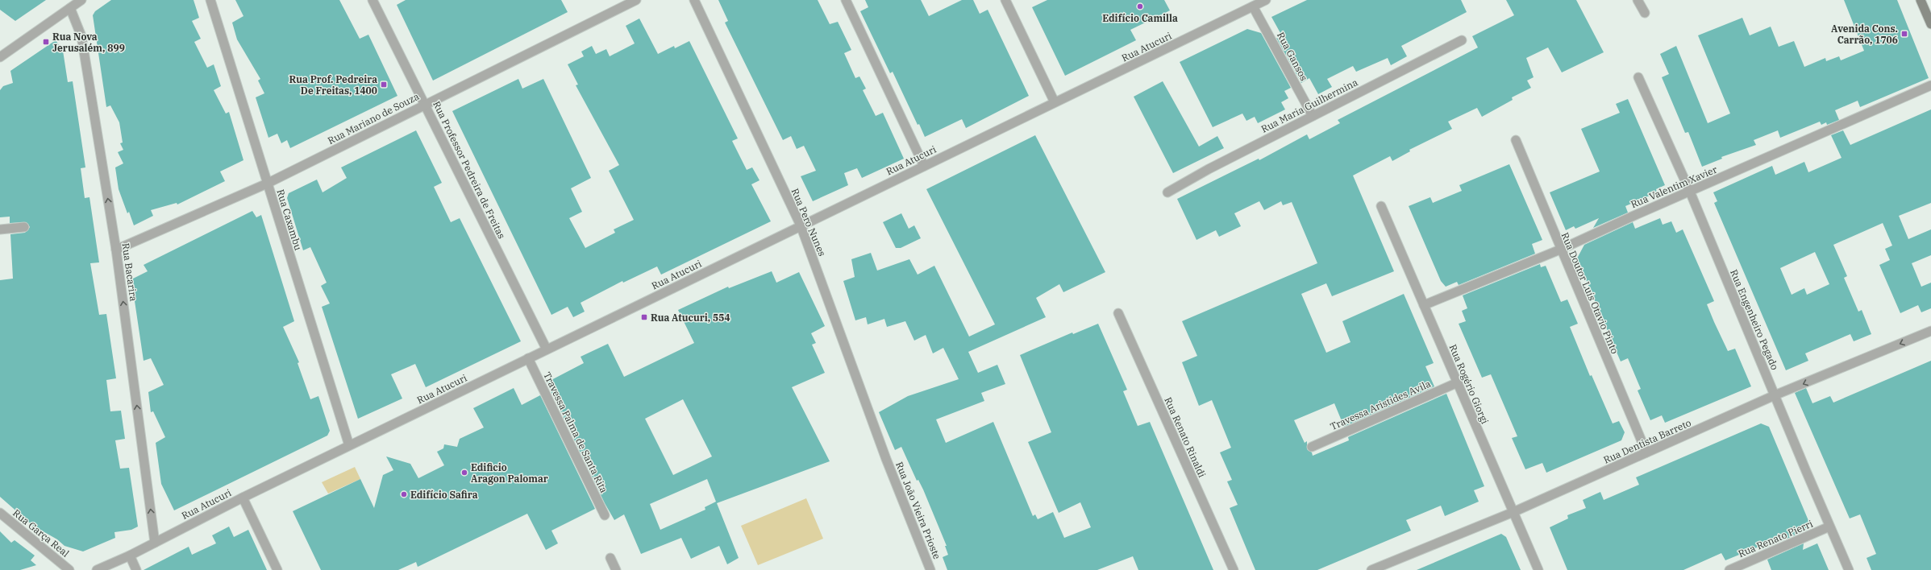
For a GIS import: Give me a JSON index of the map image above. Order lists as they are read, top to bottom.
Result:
{
  "streets": {
    "street": [
      "Rua Atucuri",
      "Rua Gansos",
      "Rua Maria Guilhermina",
      "Rua Mariano de Souza",
      "Rua Professor Pedreira de Freitas",
      "Rua Valentim Xavier",
      "Rua Caxambu",
      "Rua Pero Nunes",
      "Rua Bacarira",
      "Rua Doutor Luís Otavio Pinto",
      "Rua Engenheiro Pegado",
      "Rua Rogério Giorgi",
      "Travessa Aristides Avila",
      "Travessa Palma de Santa Rita",
      "Rua Renato Rinaldi",
      "Rua Dentista Barreto",
      "Rua João Vieira Prioste",
      "Rua Garça Real",
      "Rua Renato Pierri"
    ]
  },
  "crossings": [
    ["Rua Atucuri", "Rua Gansos"],
    ["Rua Atucuri", "Rua Professor Pedreira de Freitas"],
    ["Rua Atucuri", "Rua Caxambu"],
    ["Rua Atucuri", "Rua Pero Nunes"],
    ["Rua Atucuri", "Rua Bacarira"],
    ["Rua Atucuri", "Travessa Palma de Santa Rita"],
    ["Rua Gansos", "Rua Maria Guilhermina"],
    ["Rua Mariano de Souza", "Rua Professor Pedreira de Freitas"],
    ["Rua Mariano de Souza", "Rua Caxambu"],
    ["Rua Mariano de Souza", "Rua Bacarira"],
    ["Rua Valentim Xavier", "Rua Doutor Luís Otavio Pinto"],
    ["Rua Valentim Xavier", "Rua Engenheiro Pegado"],
    ["Rua Valentim Xavier", "Rua Rogério Giorgi"],
    ["Rua Pero Nunes", "Rua João Vieira Prioste"],
    ["Rua Doutor Luís Otavio Pinto", "Rua Dentista Barreto"],
    ["Rua Engenheiro Pegado", "Rua Dentista Barreto"],
    ["Rua Engenheiro Pegado", "Rua Renato Pierri"],
    ["Rua Rogério Giorgi", "Travessa Aristides Avila"],
    ["Rua Rogério Giorgi", "Rua Dentista Barreto"]
  ],
  "one_way": ["Rua Bacarira"],
  "places": {
    "other": ["Edifício Camilla", "Edificio Aragon Palomar", "Edifício Safira"],
    "transit": [
      "Avenida Cons. Carrão, 1706",
      "Rua Nova Jerusalém, 899",
      "Rua Prof. Pedreira De Freitas, 1400",
      "Rua Atucuri, 554"
    ]
  }
}
